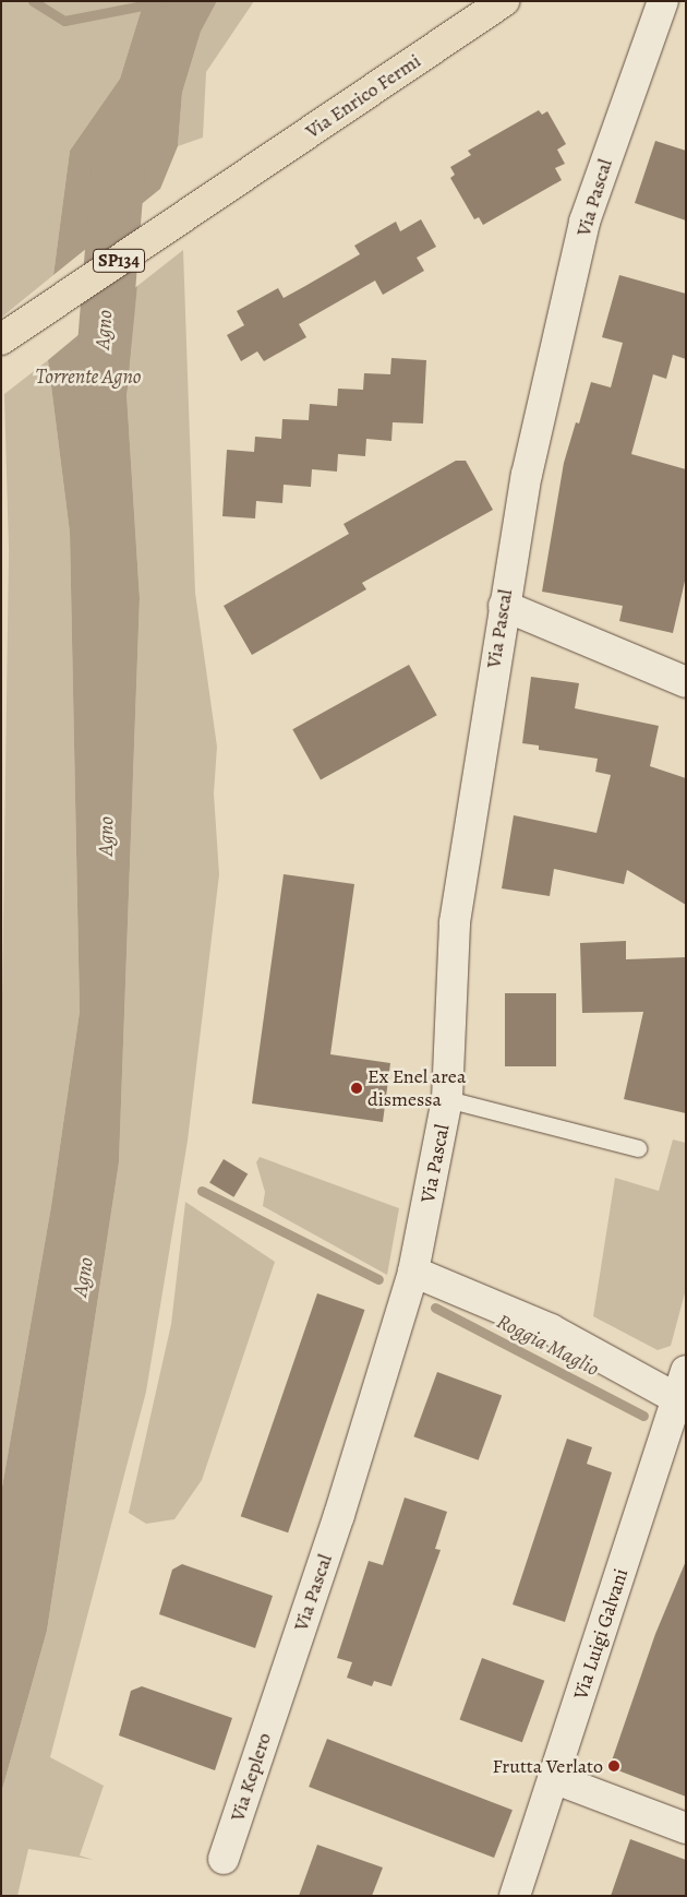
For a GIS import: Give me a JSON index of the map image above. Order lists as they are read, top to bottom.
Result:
{
  "streets": {
    "main road": ["Via Enrico Fermi", "SP134"],
    "street": ["Via Pascal", "Via Luigi Galvani", "Via Keplero"]
  },
  "crossings": [
    ["Via Pascal", "Via Keplero"]
  ],
  "water": ["Agno", "Torrente Agno", "Roggia Maglio"],
  "places": ["Ex Enel area dismessa", "Frutta Verlato"]
}
